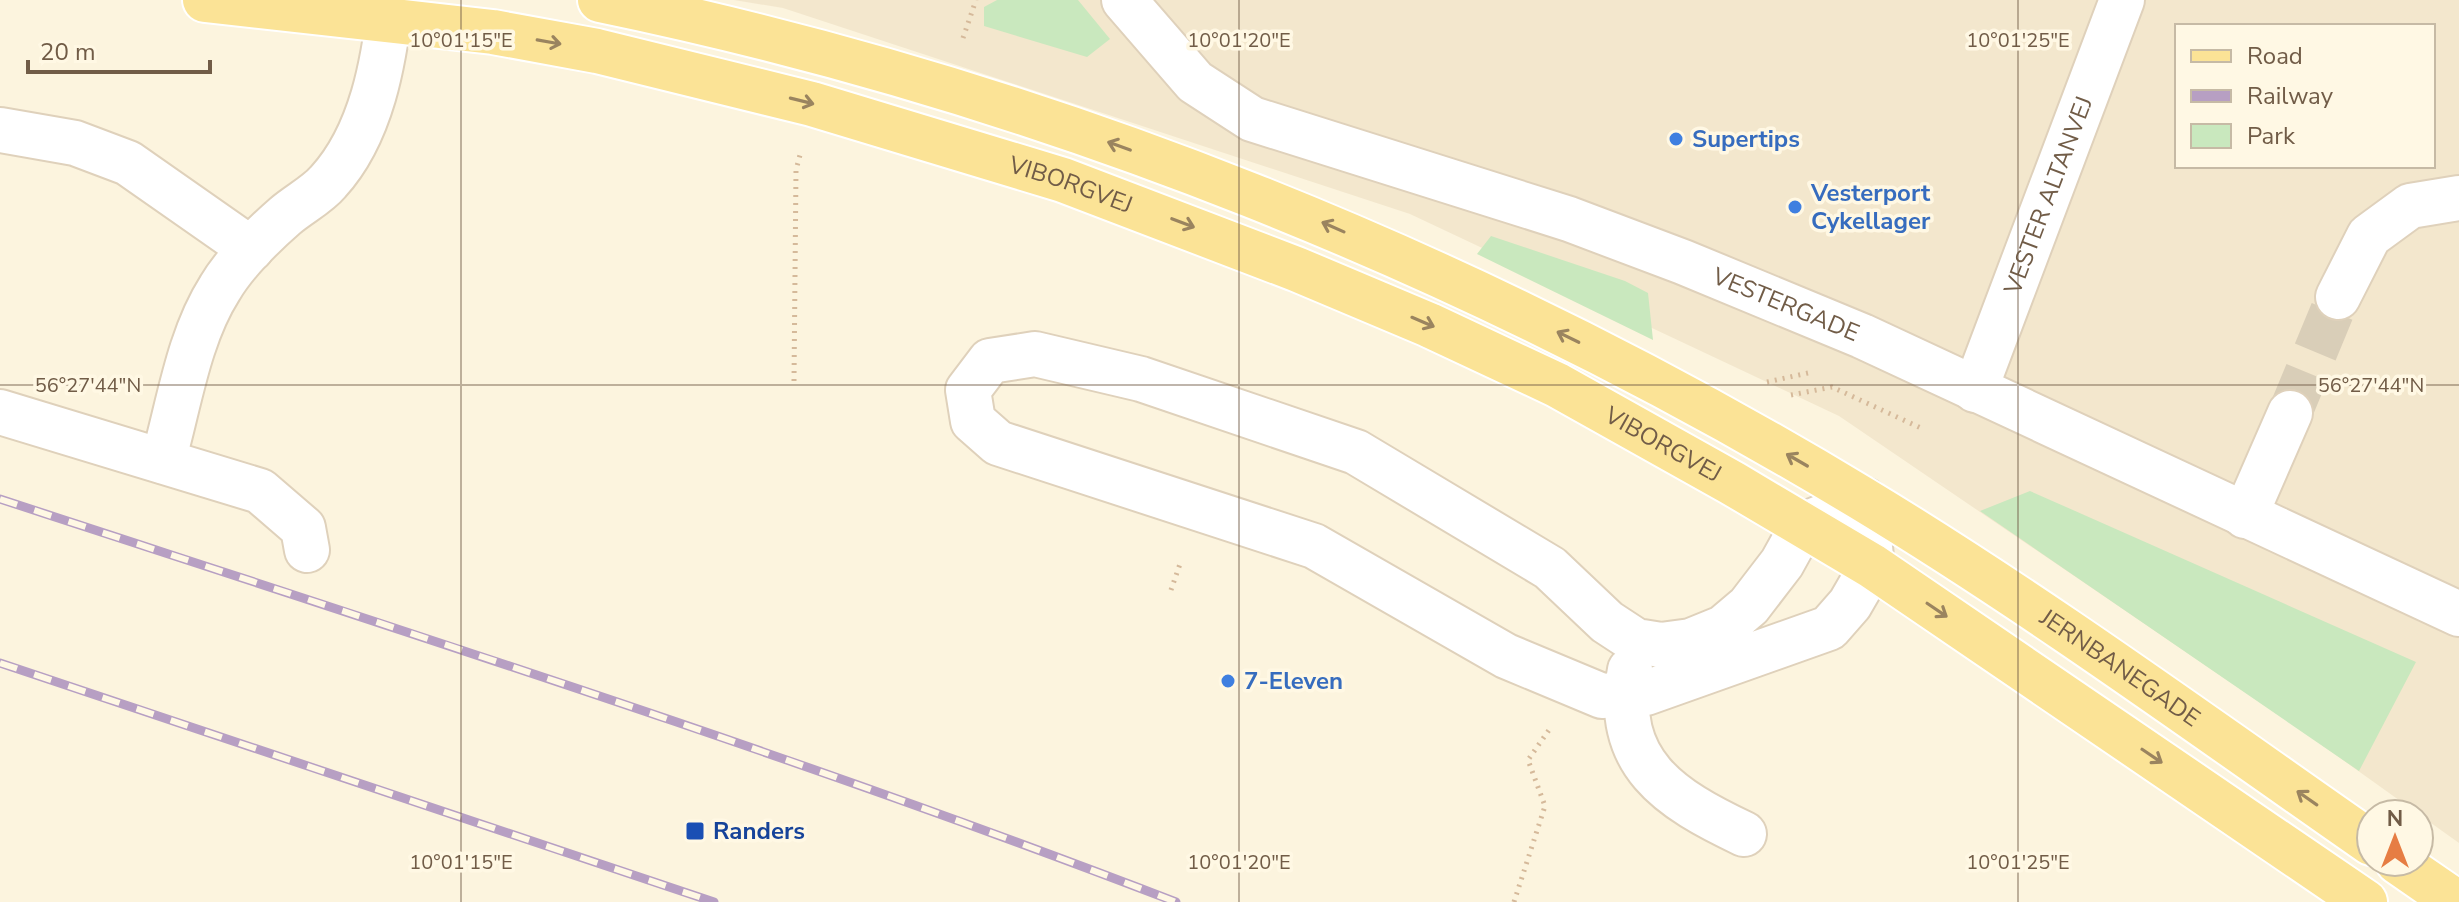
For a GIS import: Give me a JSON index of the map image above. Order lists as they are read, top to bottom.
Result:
{
  "streets": {
    "main road": ["VIBORGVEJ", "JERNBANEGADE"],
    "street": ["VESTER ALTANVEJ", "VESTERGADE"]
  },
  "crossings": [
    ["VIBORGVEJ", "JERNBANEGADE"],
    ["VESTER ALTANVEJ", "VESTERGADE"]
  ],
  "places": {
    "other": ["Supertips", "Vesterport Cykellager", "7-Eleven"],
    "transit": ["Randers"]
  },
  "legend": ["Road", "Railway", "Park"],
  "scale_bar": "20 m",
  "north": "top",
  "coordinates": [
    "10°01'15\"E",
    "10°01'20\"E",
    "10°01'25\"E",
    "56°27'44\"N"
  ]
}
